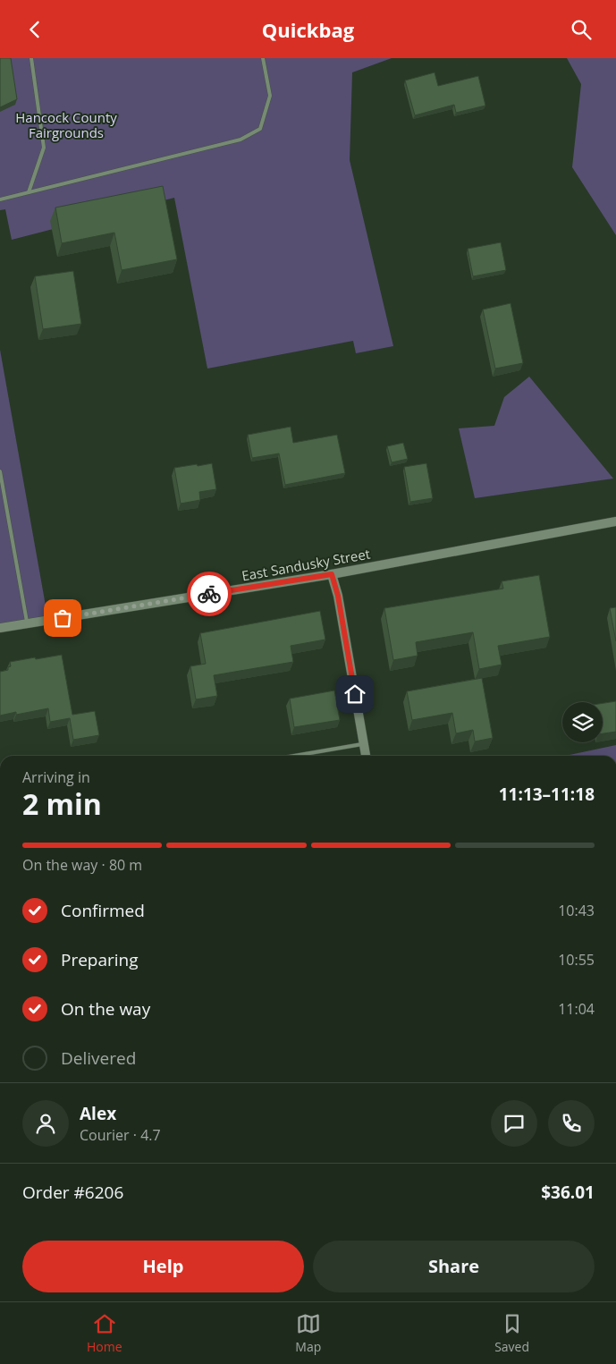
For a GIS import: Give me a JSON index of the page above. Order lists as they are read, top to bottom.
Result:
{
  "streets": {
    "main road": ["East Sandusky Street"]
  },
  "parks": ["Hancock County Fairgrounds"],
  "page": {
    "header": "Quickbag",
    "heading": ["2 min", "Arriving in", "11:13–11:18"],
    "panel": [
      "Alex",
      "Courier · 4.7",
      "Order #6206",
      "$36.01"
    ],
    "bar": "On the way · 80 m",
    "list": [
      ["Confirmed", "10:43"],
      ["Preparing", "10:55"],
      ["On the way", "11:04"],
      "Delivered"
    ],
    "buttons": ["Help", "Share"],
    "tabs": ["Home", "Map", "Saved"]
  }
}
